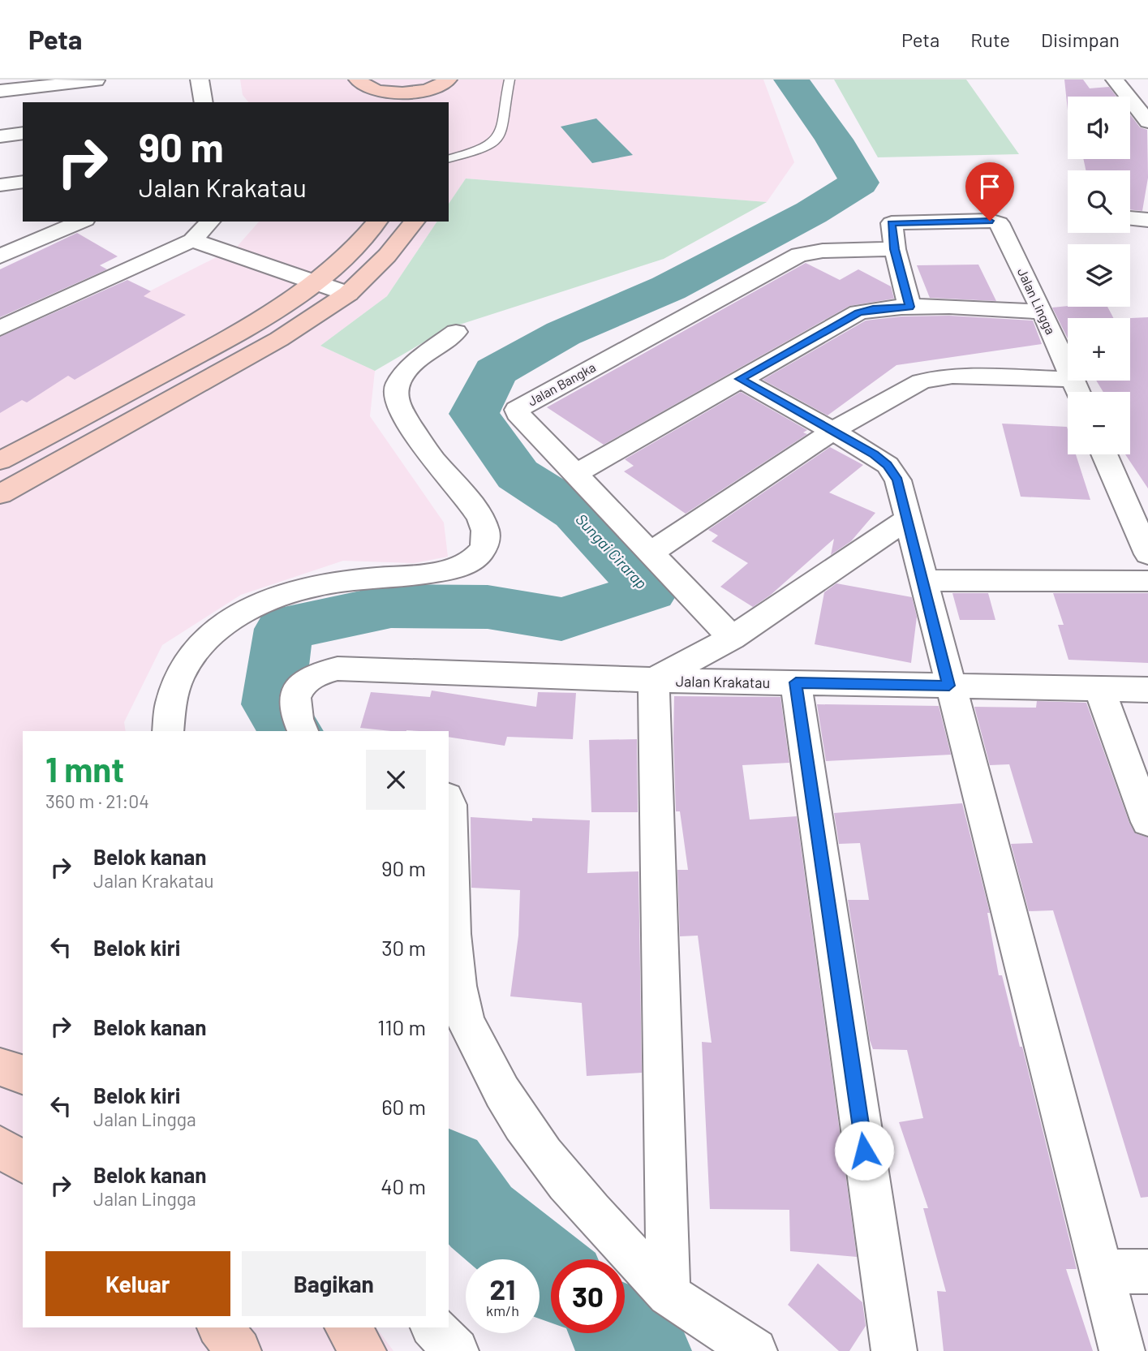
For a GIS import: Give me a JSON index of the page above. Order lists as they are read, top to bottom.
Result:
{
  "streets": {
    "street": ["Jalan Lingga", "Jalan Bangka", "Jalan Krakatau"]
  },
  "crossings": [
    ["Jalan Lingga", "Jalan Bangka"]
  ],
  "water": ["Sungai Cirarap"],
  "page": {
    "header": "Peta",
    "nav": ["Peta", "Rute", "Disimpan"],
    "map_buttons": ["+", "−"],
    "turn": ["90 m", "Jalan Krakatau"],
    "heading": ["1 mnt", "360 m · 21:04"],
    "list": [
      {
        "name": "Belok kanan",
        "note": "Jalan Krakatau",
        "value": "90 m"
      },
      {
        "name": "Belok kiri",
        "value": "30 m"
      },
      {
        "name": "Belok kanan",
        "value": "110 m"
      },
      {
        "name": "Belok kiri",
        "note": "Jalan Lingga",
        "value": "60 m"
      },
      {
        "name": "Belok kanan",
        "note": "Jalan Lingga",
        "value": "40 m"
      }
    ],
    "buttons": ["Keluar", "Bagikan"],
    "speed": "21 km/h",
    "limit": "30"
  }
}
